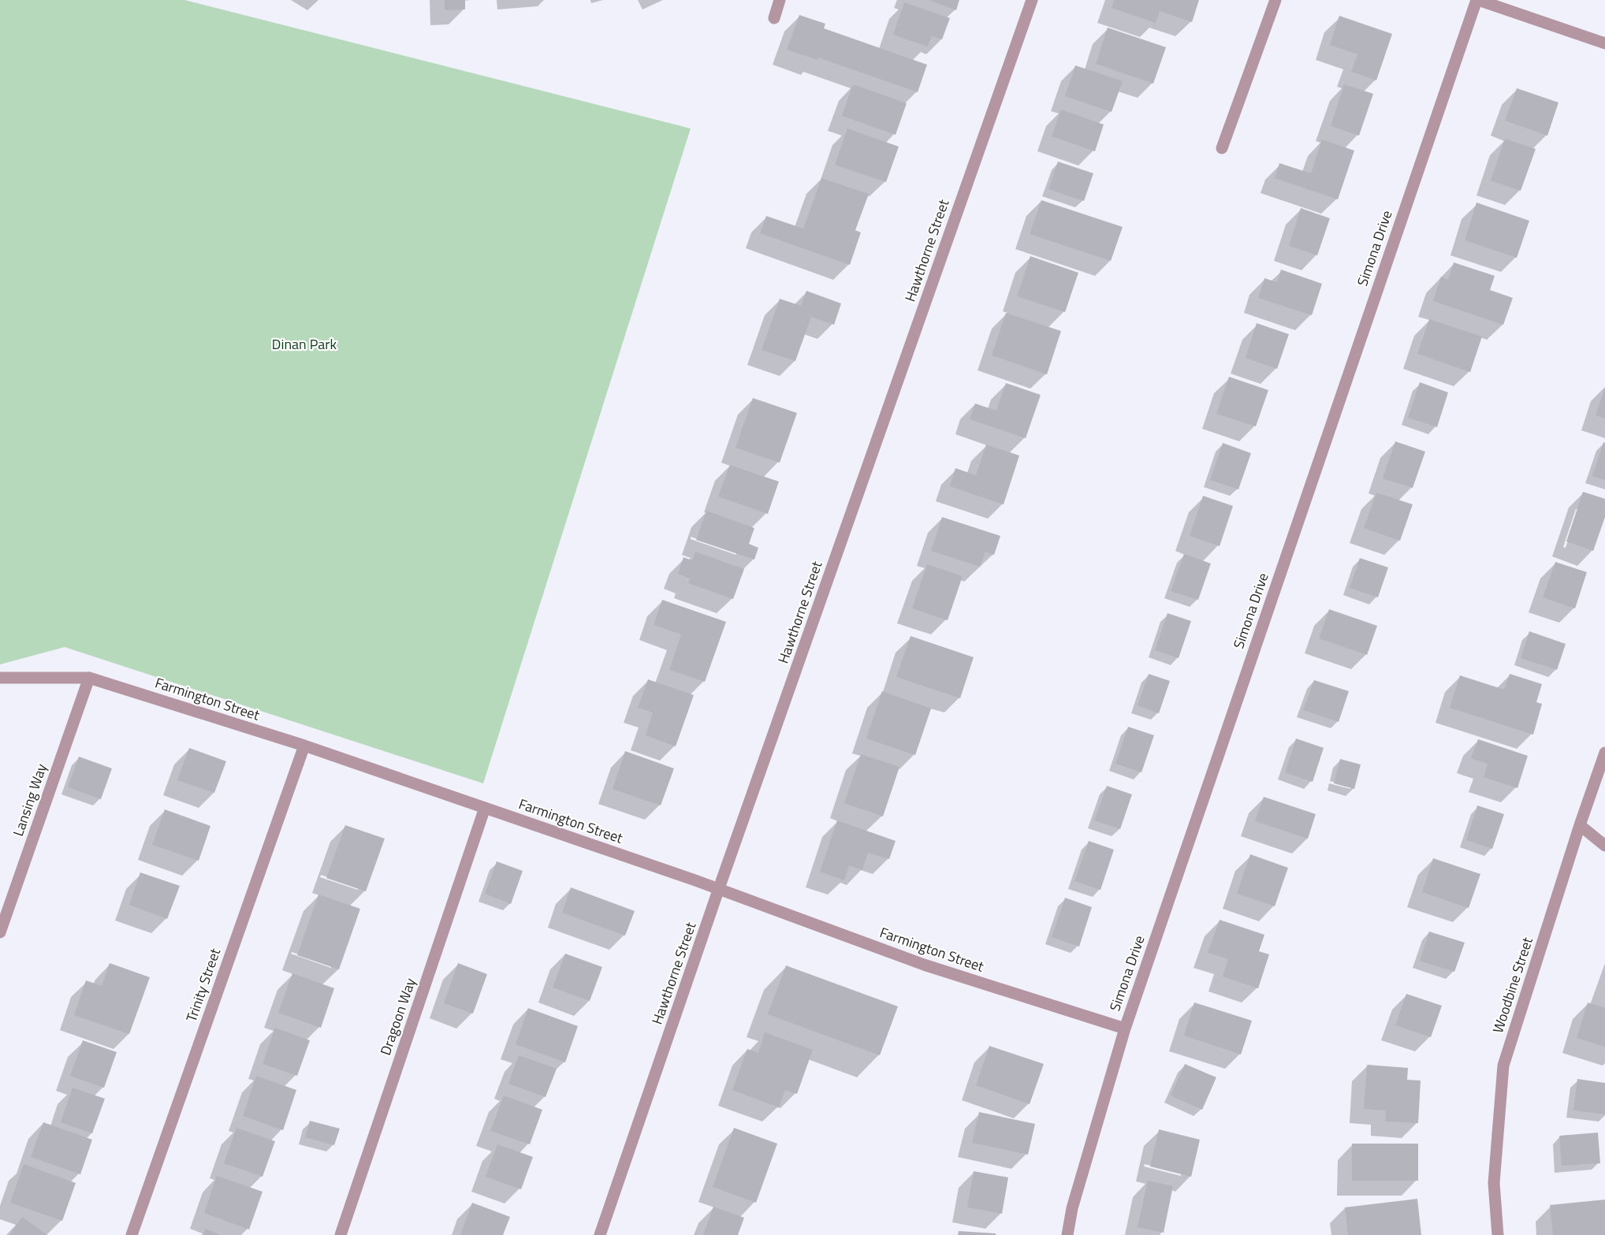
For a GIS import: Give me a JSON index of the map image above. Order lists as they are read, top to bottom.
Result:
{
  "streets": {
    "street": [
      "Simona Drive",
      "Hawthorne Street",
      "Farmington Street",
      "Lansing Way",
      "Trinity Street",
      "Woodbine Street",
      "Dragoon Way"
    ]
  },
  "crossings": [
    ["Simona Drive", "Farmington Street"],
    ["Hawthorne Street", "Farmington Street"],
    ["Farmington Street", "Lansing Way"],
    ["Farmington Street", "Trinity Street"],
    ["Farmington Street", "Dragoon Way"]
  ],
  "parks": ["Dinan Park"]
}
